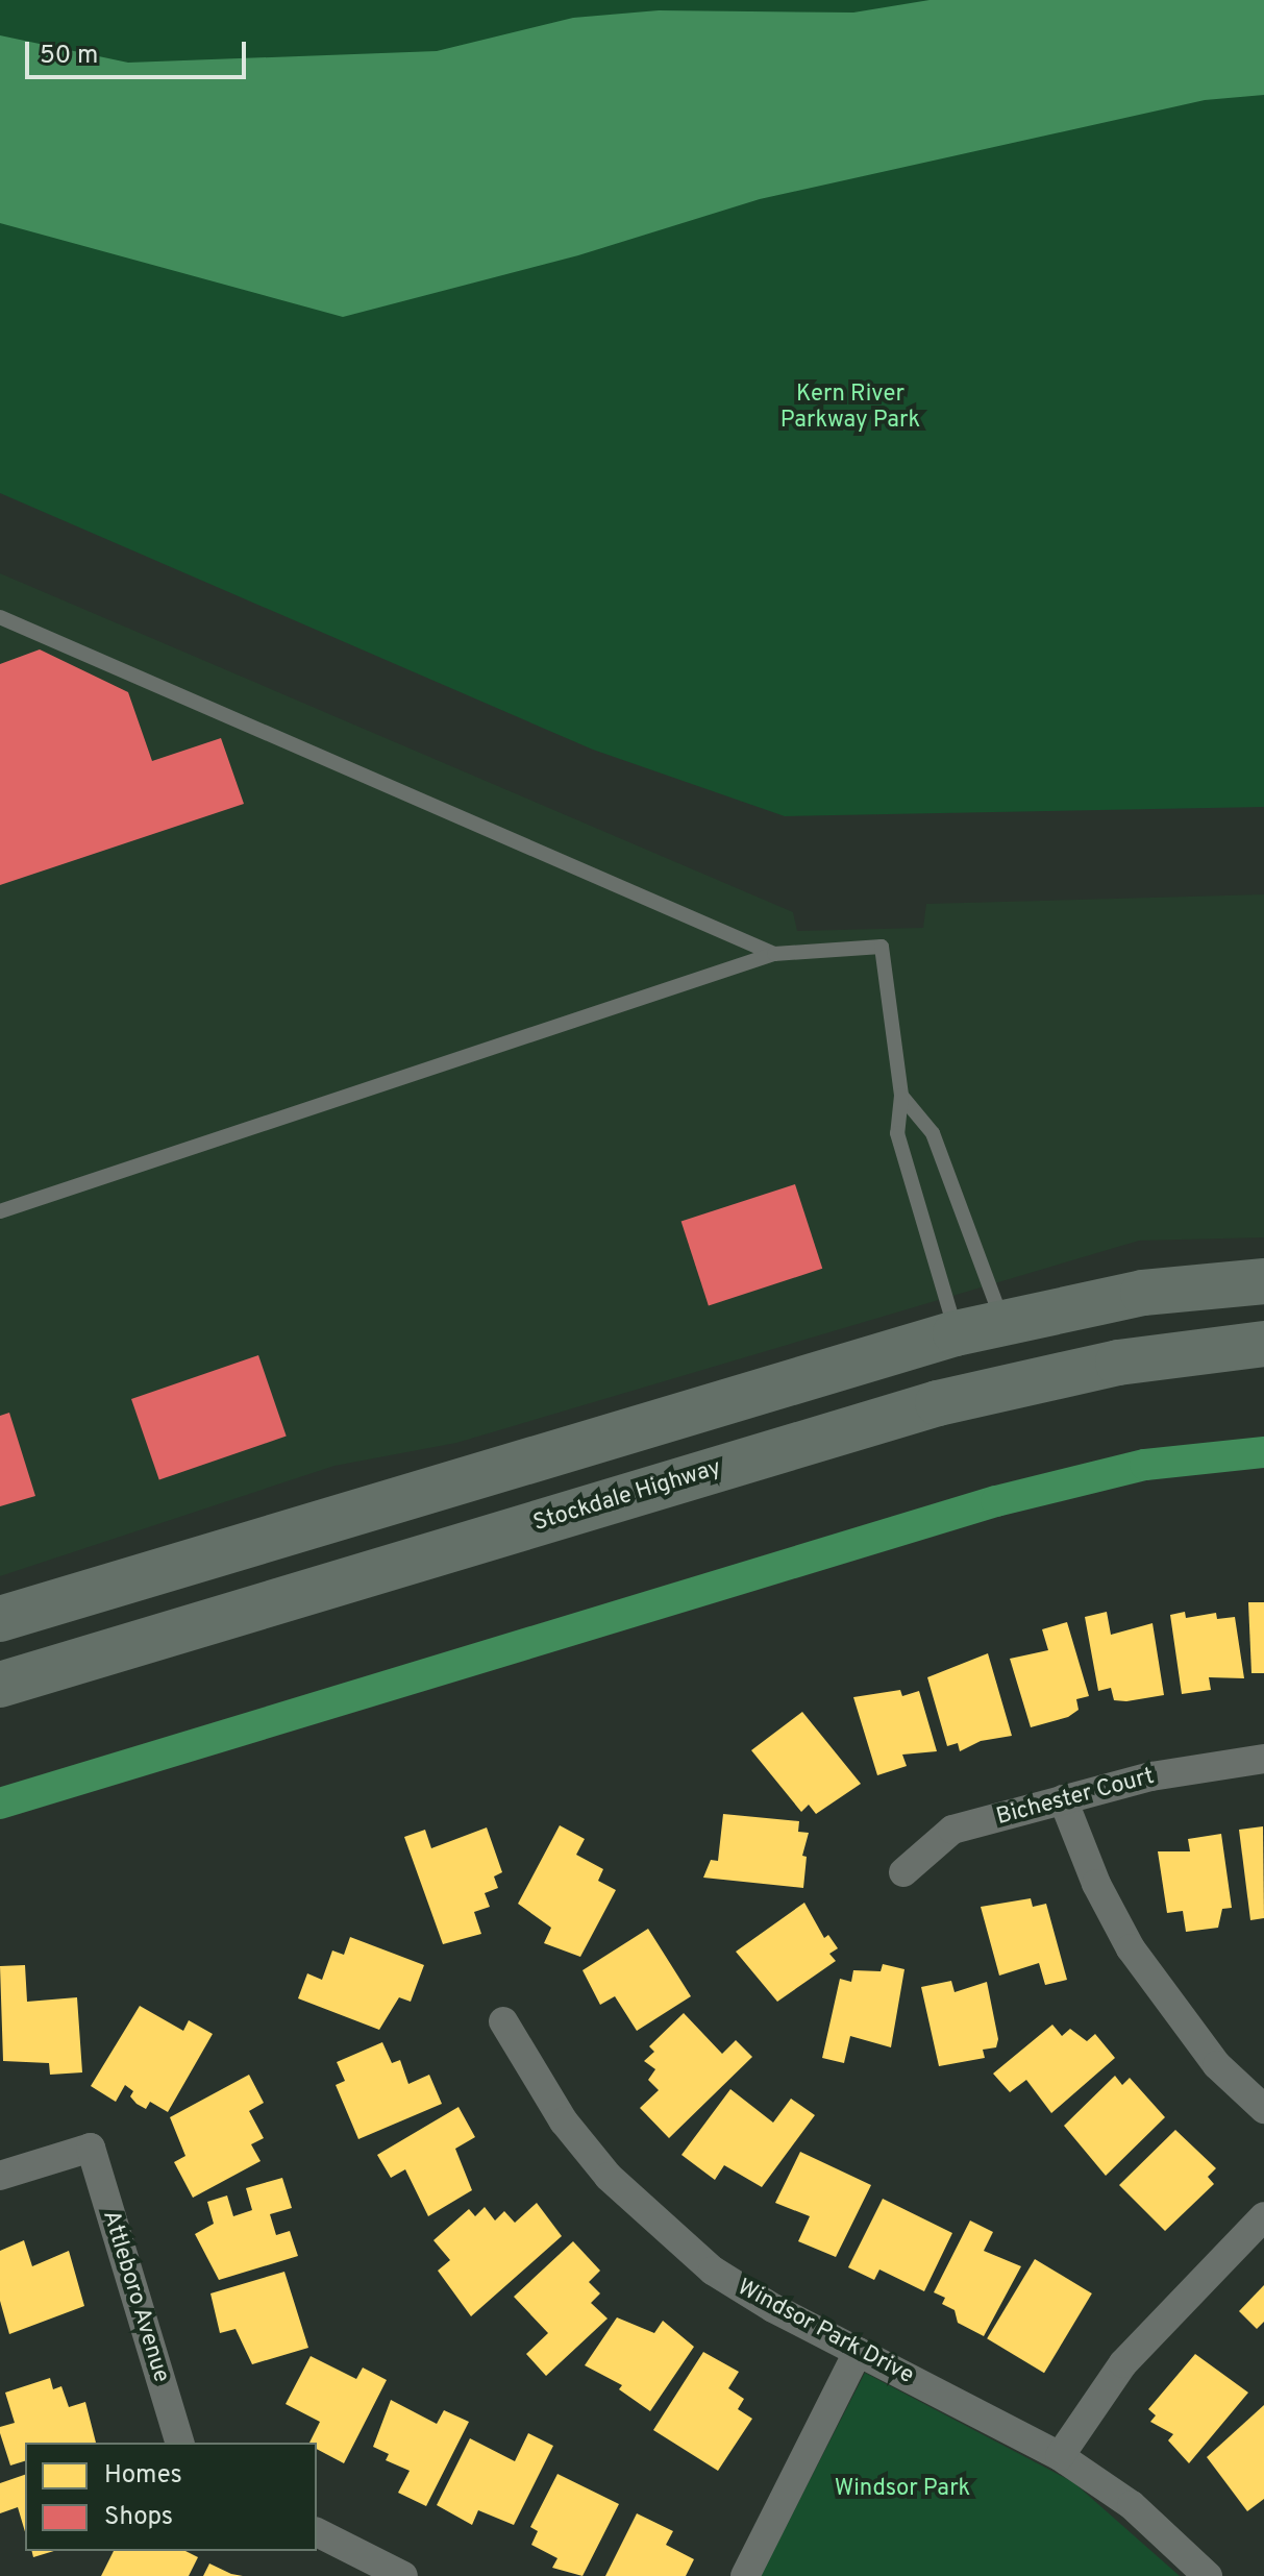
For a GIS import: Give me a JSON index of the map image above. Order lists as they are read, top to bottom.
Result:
{
  "streets": {
    "main road": ["Stockdale Highway"],
    "street": ["Bichester Court", "Attleboro Avenue", "Windsor Park Drive"]
  },
  "parks": ["Kern River Parkway Park", "Windsor Park"],
  "legend": ["Homes", "Shops"],
  "scale_bar": "50 m"
}
